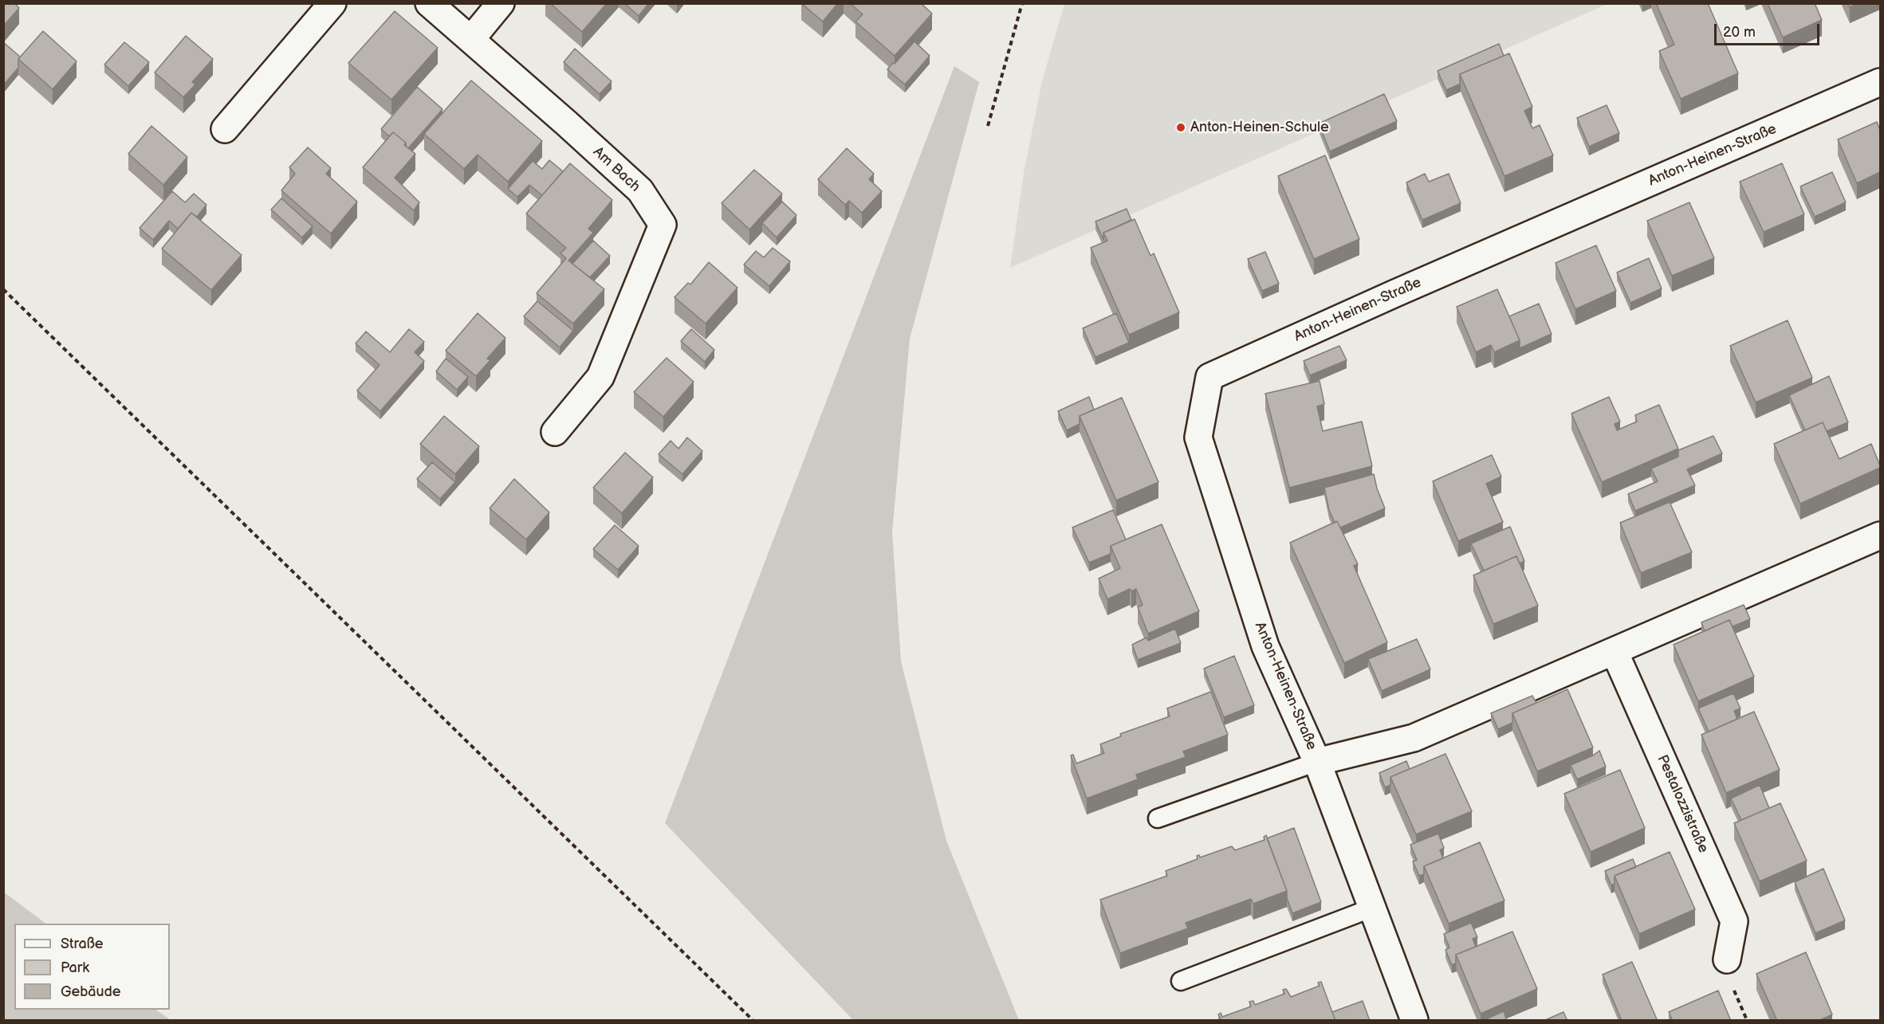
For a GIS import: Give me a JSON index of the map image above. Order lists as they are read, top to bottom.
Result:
{
  "streets": {
    "street": ["Anton-Heinen-Straße", "Am Bach", "Pestalozzistraße"]
  },
  "places": ["Anton-Heinen-Schule"],
  "legend": ["Straße", "Park", "Gebäude"],
  "scale_bar": "20 m"
}
